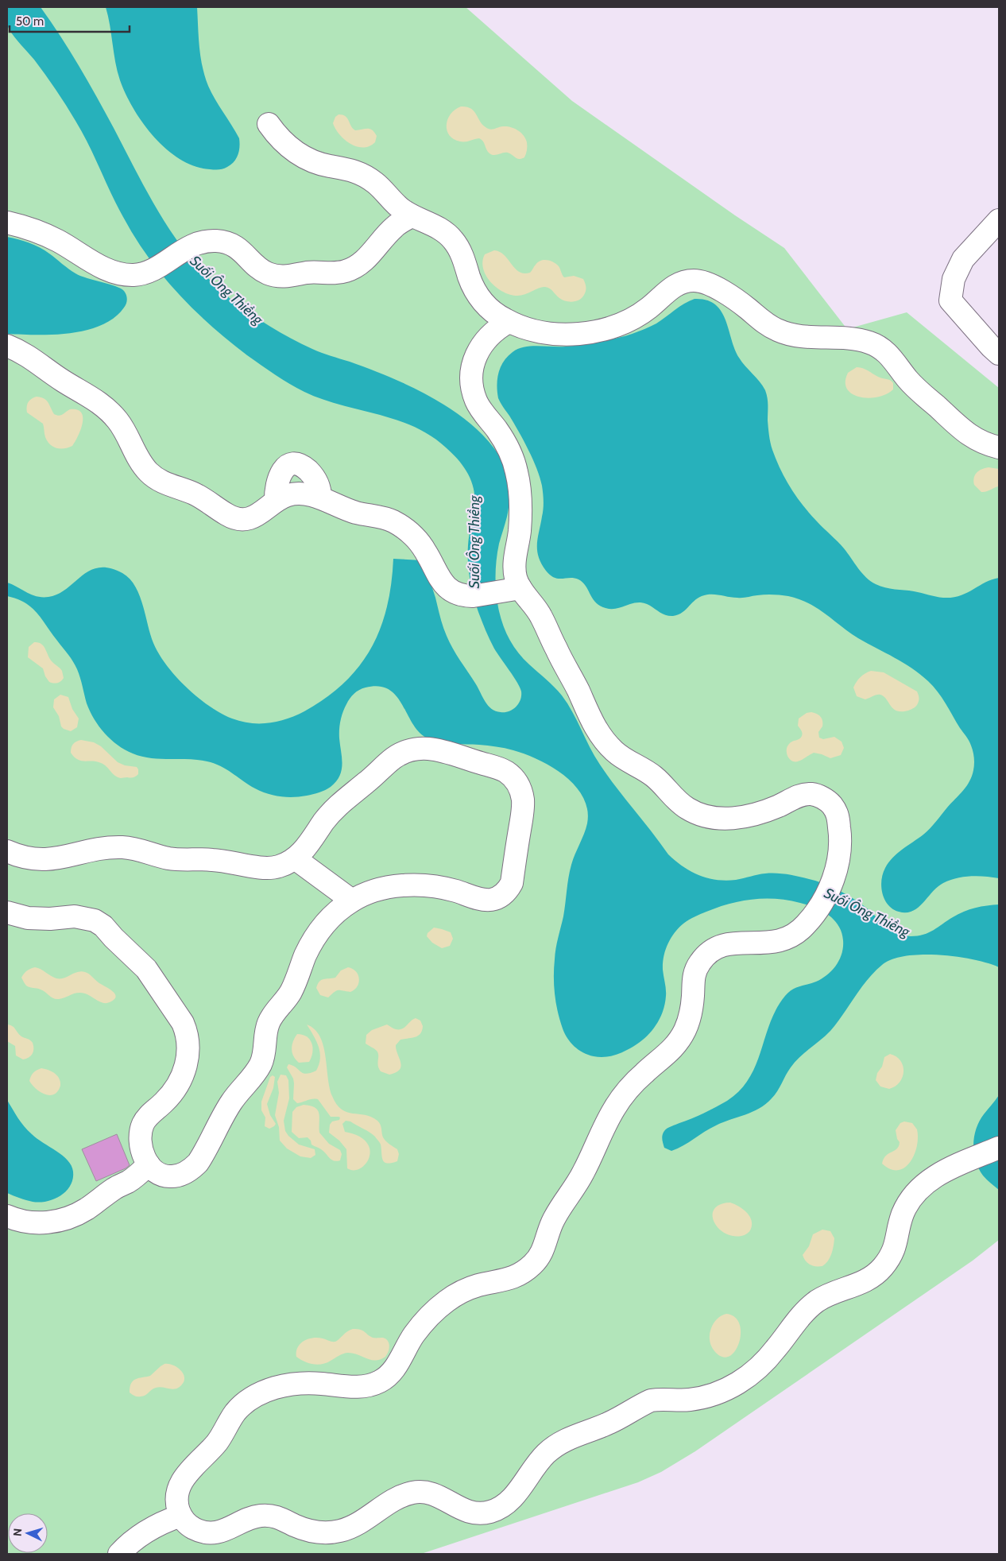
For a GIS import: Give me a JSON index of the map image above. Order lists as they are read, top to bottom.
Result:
{
  "water": ["Suối Ông Thiềng"],
  "scale_bar": "50 m",
  "north": "left"
}
